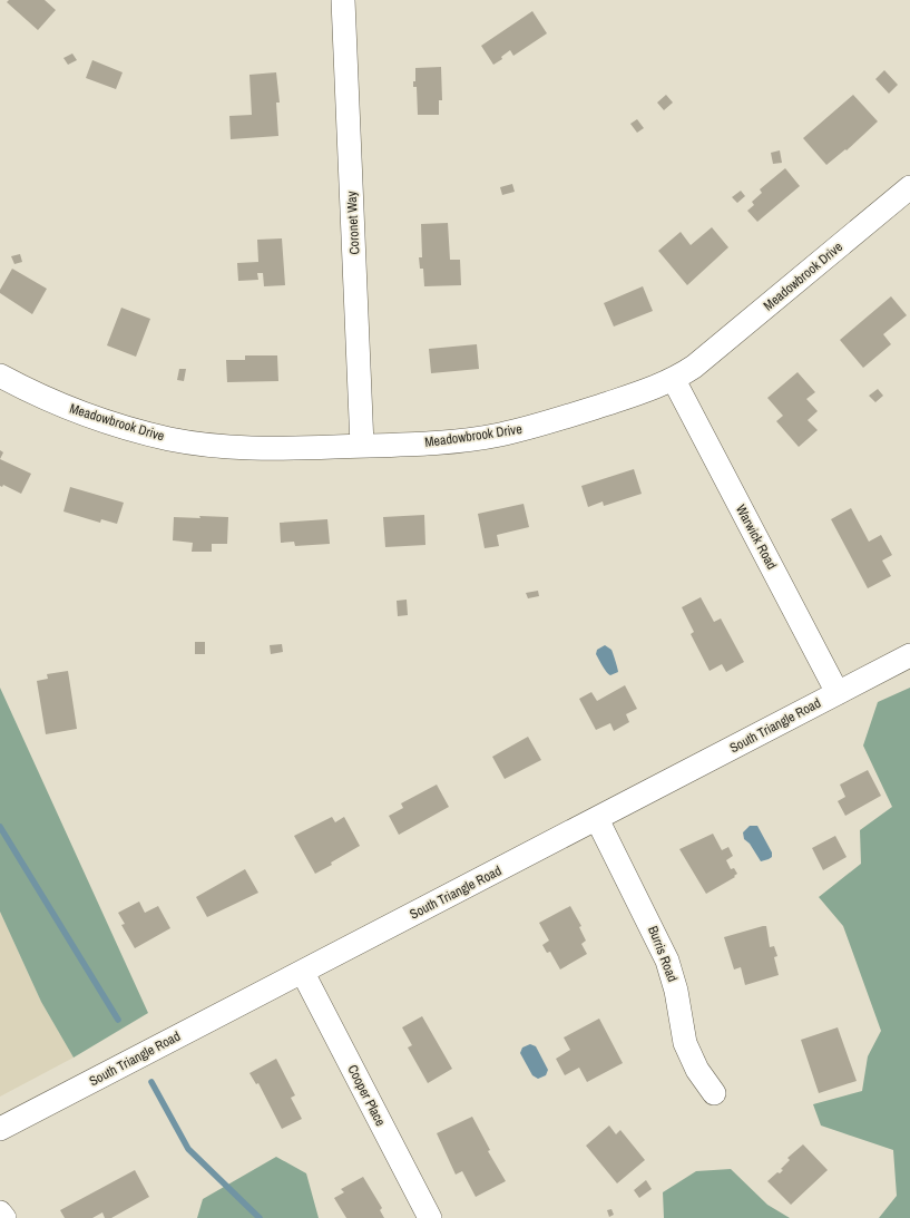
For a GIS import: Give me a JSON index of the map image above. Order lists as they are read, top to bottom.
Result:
{
  "streets": {
    "street": [
      "Coronet Way",
      "Meadowbrook Drive",
      "Warwick Road",
      "South Triangle Road",
      "Burris Road",
      "Cooper Place"
    ]
  },
  "crossings": [
    ["Coronet Way", "Meadowbrook Drive"],
    ["Meadowbrook Drive", "Warwick Road"],
    ["Warwick Road", "South Triangle Road"],
    ["South Triangle Road", "Burris Road"],
    ["South Triangle Road", "Cooper Place"]
  ]
}
